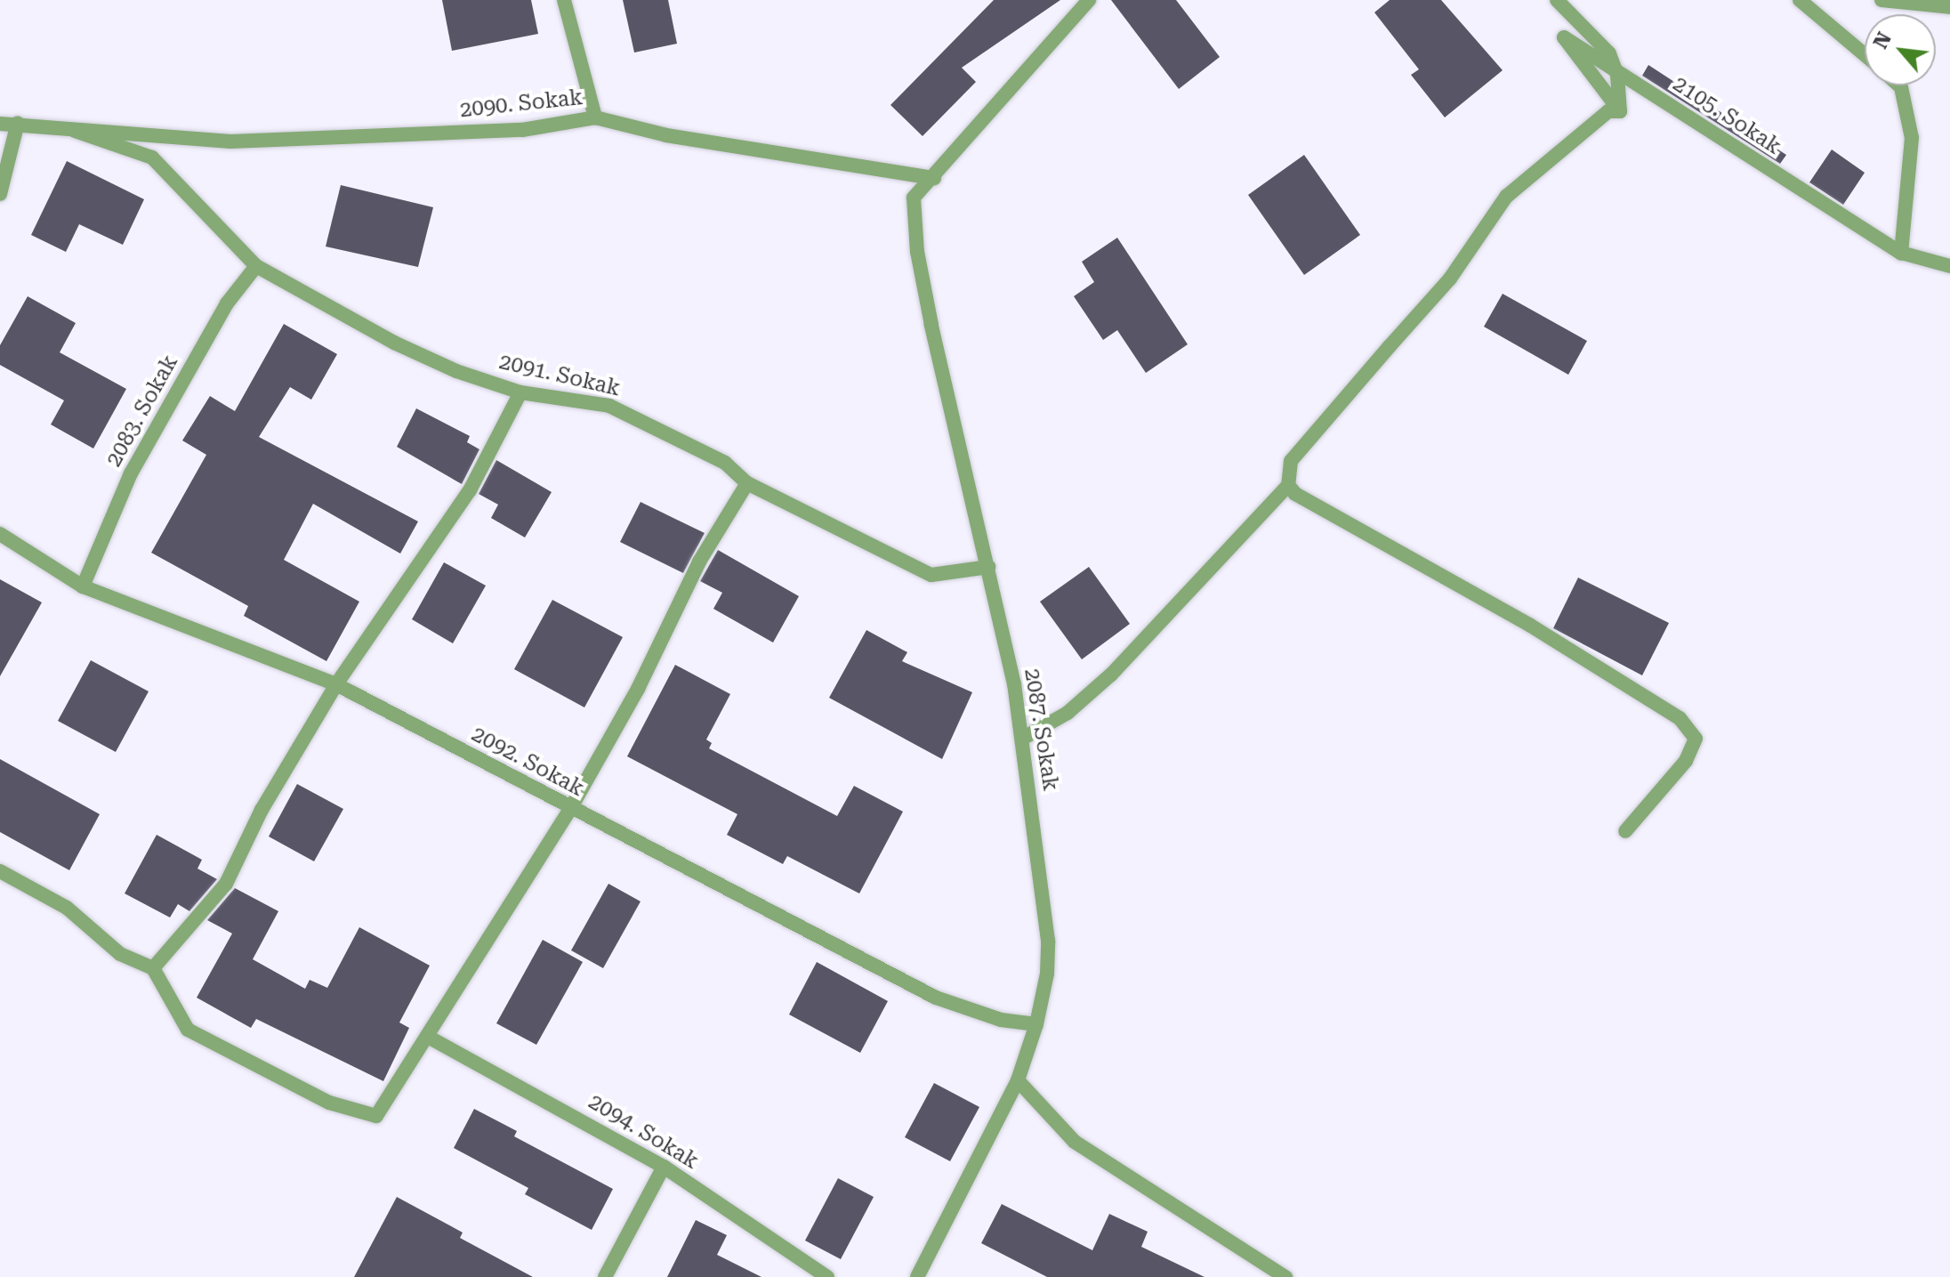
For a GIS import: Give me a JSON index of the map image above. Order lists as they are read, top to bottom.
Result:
{
  "streets": {
    "street": [
      "2090. Sokak",
      "2105. Sokak",
      "2091. Sokak",
      "2083. Sokak",
      "2087. Sokak",
      "2092. Sokak",
      "2094. Sokak"
    ]
  },
  "crossings": [
    ["2090. Sokak", "2091. Sokak"],
    ["2090. Sokak", "2087. Sokak"],
    ["2091. Sokak", "2083. Sokak"],
    ["2091. Sokak", "2087. Sokak"],
    ["2083. Sokak", "2092. Sokak"],
    ["2087. Sokak", "2092. Sokak"]
  ],
  "north": "top left"
}
